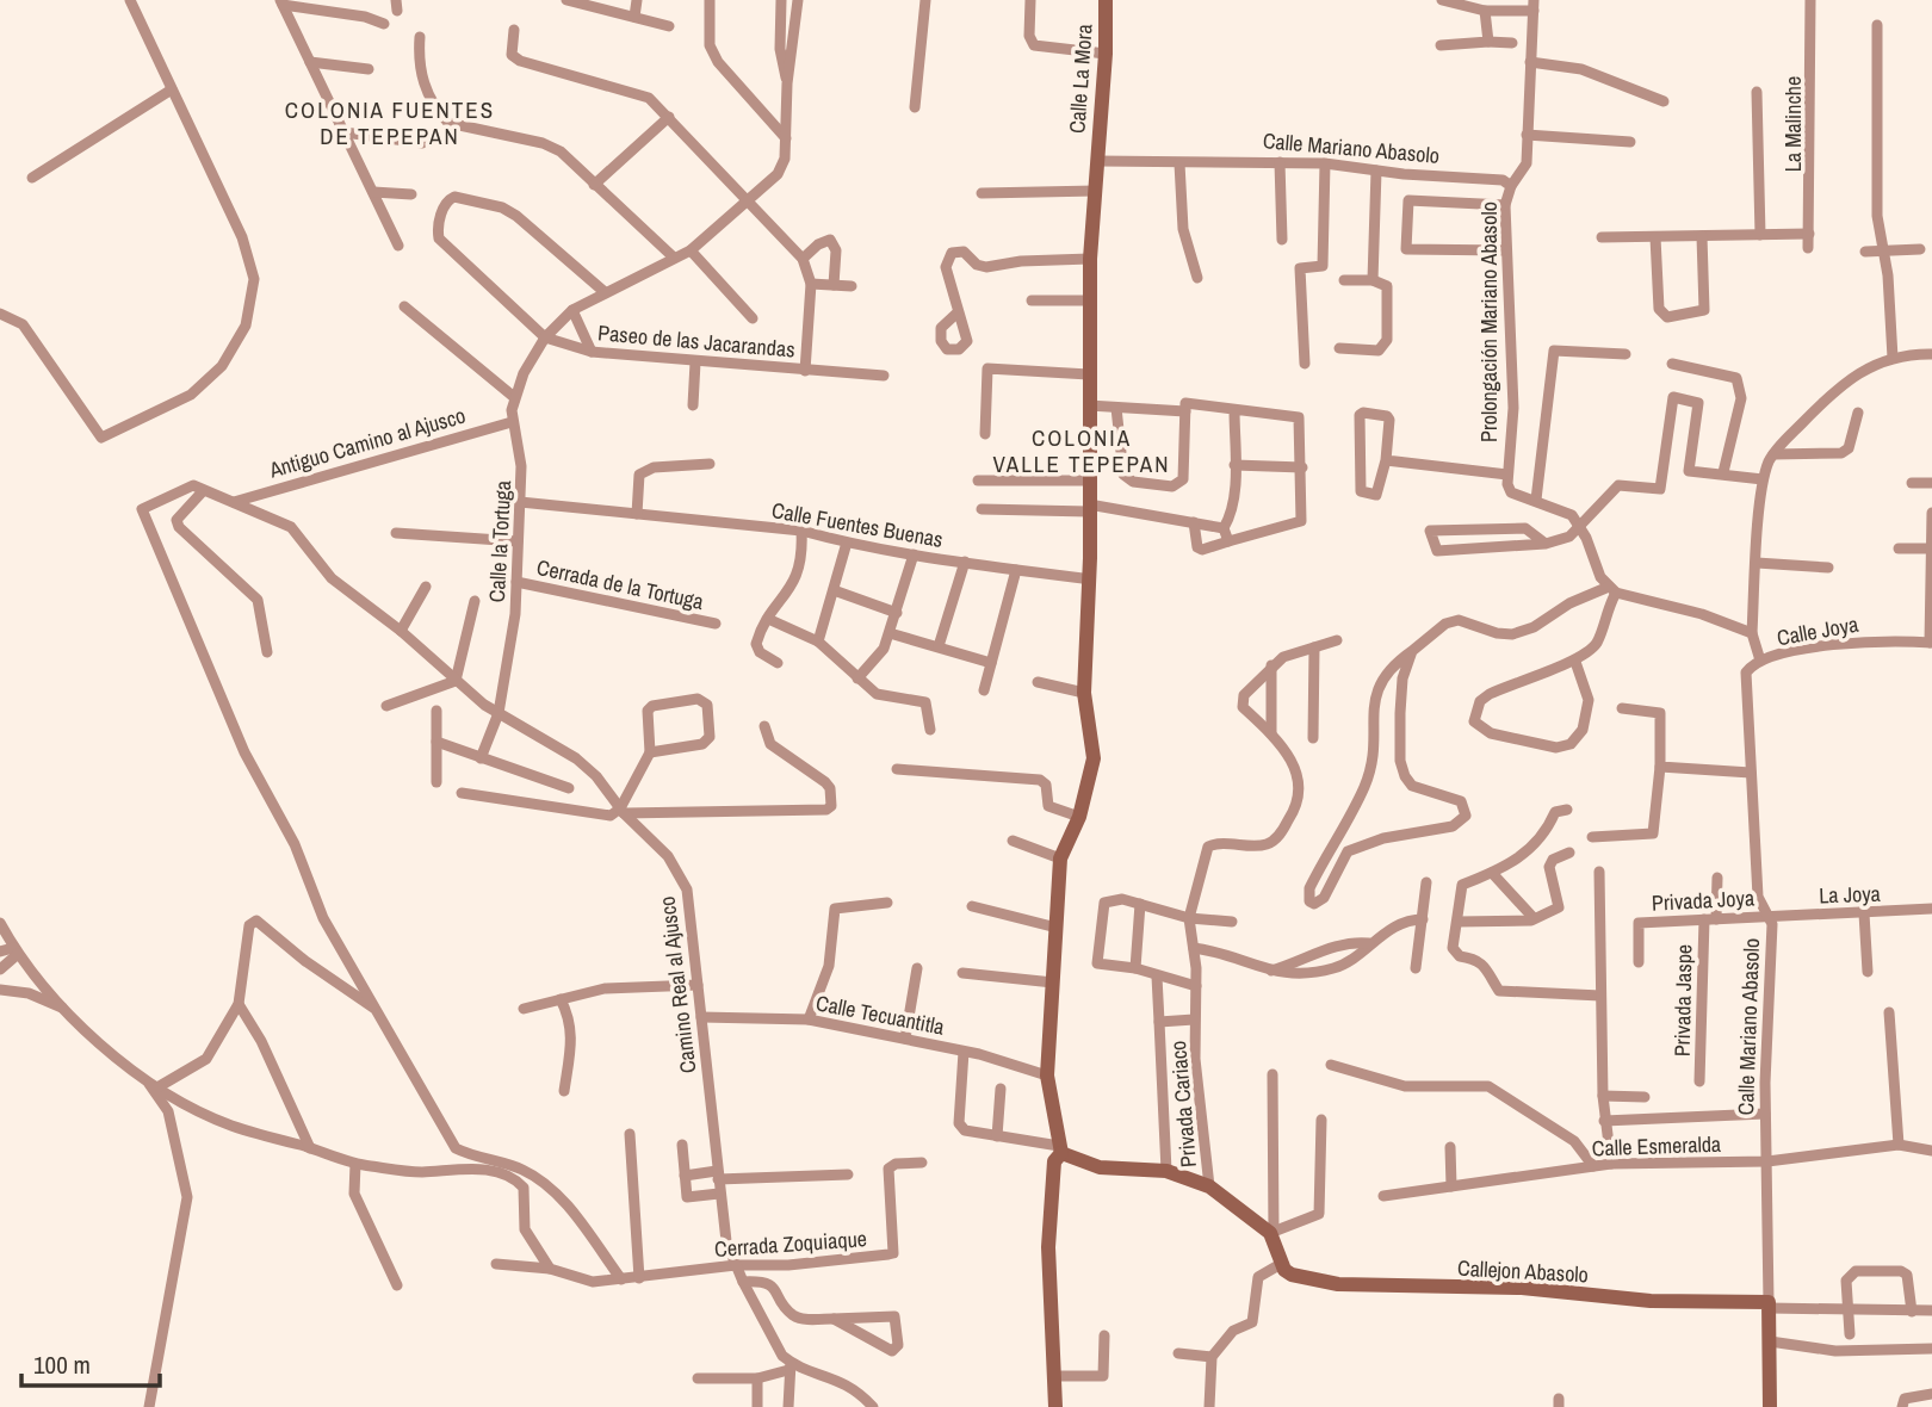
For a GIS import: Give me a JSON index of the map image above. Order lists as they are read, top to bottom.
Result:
{
  "streets": {
    "street": [
      "Calle La Mora",
      "La Malinche",
      "Calle Mariano Abasolo",
      "Prolongación Mariano Abasolo",
      "Paseo de las Jacarandas",
      "Antiguo Camino al Ajusco",
      "Calle Fuentes Buenas",
      "Calle la Tortuga",
      "Cerrada de la Tortuga",
      "Calle Joya",
      "La Joya",
      "Privada Joya",
      "Camino Real al Ajusco",
      "Privada Jaspe",
      "Calle Tecuantitla",
      "Privada Cariaco",
      "Calle Esmeralda",
      "Cerrada Zoquiaque",
      "Callejon Abasolo"
    ]
  },
  "crossings": [
    ["Calle La Mora", "Calle Mariano Abasolo"],
    ["Calle Mariano Abasolo", "Prolongación Mariano Abasolo"],
    ["Calle Mariano Abasolo", "Calle Joya"],
    ["Calle Mariano Abasolo", "La Joya"],
    ["Calle Mariano Abasolo", "Privada Joya"],
    ["Calle Mariano Abasolo", "Calle Esmeralda"],
    ["Calle Mariano Abasolo", "Callejon Abasolo"],
    ["Paseo de las Jacarandas", "Calle la Tortuga"],
    ["Antiguo Camino al Ajusco", "Calle la Tortuga"],
    ["Antiguo Camino al Ajusco", "Camino Real al Ajusco"],
    ["Calle Fuentes Buenas", "Calle la Tortuga"],
    ["Calle la Tortuga", "Cerrada de la Tortuga"],
    ["Calle la Tortuga", "Camino Real al Ajusco"],
    ["La Joya", "Privada Joya"],
    ["Privada Joya", "Privada Jaspe"],
    ["Camino Real al Ajusco", "Calle Tecuantitla"],
    ["Camino Real al Ajusco", "Cerrada Zoquiaque"]
  ],
  "districts": ["COLONIA FUENTES DE TEPEPAN", "COLONIA VALLE TEPEPAN"],
  "scale_bar": "100 m"
}
